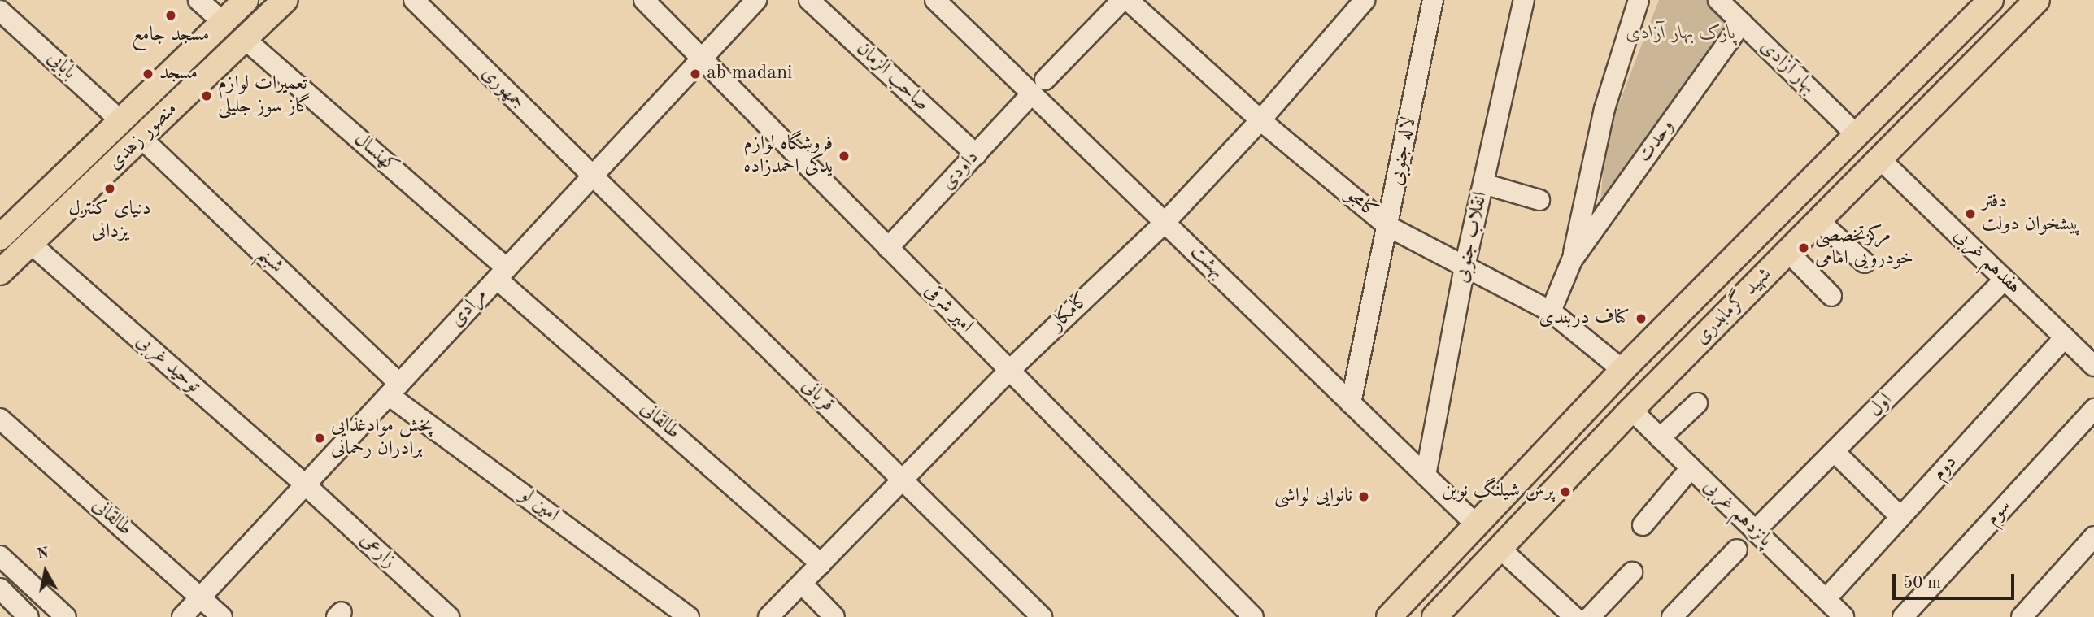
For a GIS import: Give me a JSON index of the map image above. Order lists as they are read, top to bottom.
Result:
{
  "streets": {
    "main road": ["منصور زهدی", "شهید گرمابدری"],
    "street": [
      "بابایی",
      "بهار آزادی",
      "صاحب الزمان",
      "جمهوری",
      "وحدت",
      "لاله جنوبی",
      "کهنسال",
      "داودی",
      "کامجو",
      "انقلاب جنوبی",
      "شبنم",
      "هفدهم غربی",
      "بهشت",
      "مرادی",
      "امیر شرقی",
      "کامکار",
      "توحید غربی",
      "قربانی",
      "اول",
      "طالقانی",
      "دوم",
      "امین لو",
      "سوم",
      "پانزدهم غربی",
      "زارعی"
    ]
  },
  "crossings": [
    ["بابایی", "منصور زهدی"],
    ["بهار آزادی", "وحدت"],
    ["بهار آزادی", "شهید گرمابدری"],
    ["صاحب الزمان", "داودی"],
    ["جمهوری", "مرادی"],
    ["جمهوری", "قربانی"],
    ["منصور زهدی", "کهنسال"],
    ["منصور زهدی", "شبنم"],
    ["منصور زهدی", "توحید غربی"],
    ["وحدت", "کامجو"],
    ["لاله جنوبی", "کامجو"],
    ["لاله جنوبی", "بهشت"],
    ["کهنسال", "مرادی"],
    ["کهنسال", "طالقانی"],
    ["داودی", "بهشت"],
    ["داودی", "امیر شرقی"],
    ["کامجو", "انقلاب جنوبی"],
    ["کامجو", "شهید گرمابدری"],
    ["کامجو", "کامکار"],
    ["انقلاب جنوبی", "بهشت"],
    ["شبنم", "مرادی"],
    ["شبنم", "امین لو"],
    ["هفدهم غربی", "شهید گرمابدری"],
    ["هفدهم غربی", "اول"],
    ["هفدهم غربی", "دوم"],
    ["بهشت", "شهید گرمابدری"],
    ["بهشت", "کامکار"],
    ["شهید گرمابدری", "پانزدهم غربی"],
    ["مرادی", "امیر شرقی"],
    ["مرادی", "توحید غربی"],
    ["مرادی", "قربانی"],
    ["مرادی", "طالقانی"],
    ["مرادی", "امین لو"],
    ["مرادی", "زارعی"],
    ["امیر شرقی", "کامکار"],
    ["کامکار", "قربانی"],
    ["کامکار", "طالقانی"],
    ["توحید غربی", "زارعی"],
    ["اول", "پانزدهم غربی"],
    ["دوم", "پانزدهم غربی"]
  ],
  "parks": ["پارک بهار آزادی"],
  "places": [
    "مسجد جامع",
    "مسجد",
    "ab madani",
    "تعمیرات لوازم گاز سوز جلیلی",
    "فروشگاه لوازم یدکی احمدزاده",
    "دنیای کنترل یزدانی",
    "دفتر پیشخوان دولت",
    "مرکزتخصصی خودرویی امامی",
    "کناف دربندی",
    "پخش موادغذایی برادران رحمانی",
    "پرس شیلنگ نوین",
    "نانوایی لواشی"
  ],
  "scale_bar": "50 m",
  "north": "top"
}
